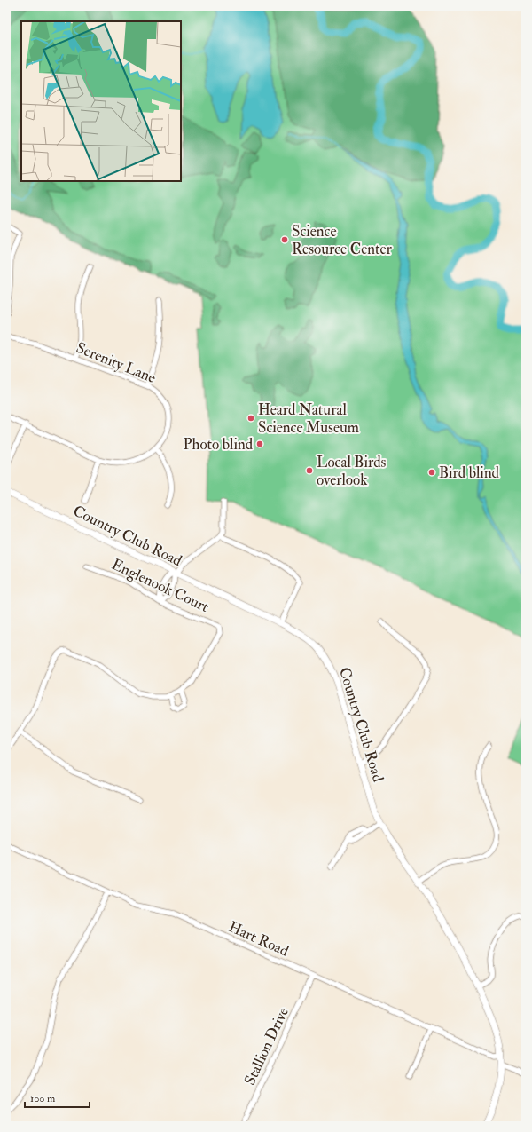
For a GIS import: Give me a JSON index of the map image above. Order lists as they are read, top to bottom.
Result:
{
  "streets": {
    "main road": ["Country Club Road"],
    "street": [
      "Serenity Lane",
      "Englenook Court",
      "Hart Road",
      "Stallion Drive"
    ]
  },
  "crossings": [
    ["Country Club Road", "Hart Road"],
    ["Hart Road", "Stallion Drive"]
  ],
  "places": [
    "Science Resource Center",
    "Heard Natural Science Museum",
    "Photo blind",
    "Local Birds overlook",
    "Bird blind"
  ],
  "scale_bar": "100 m"
}
